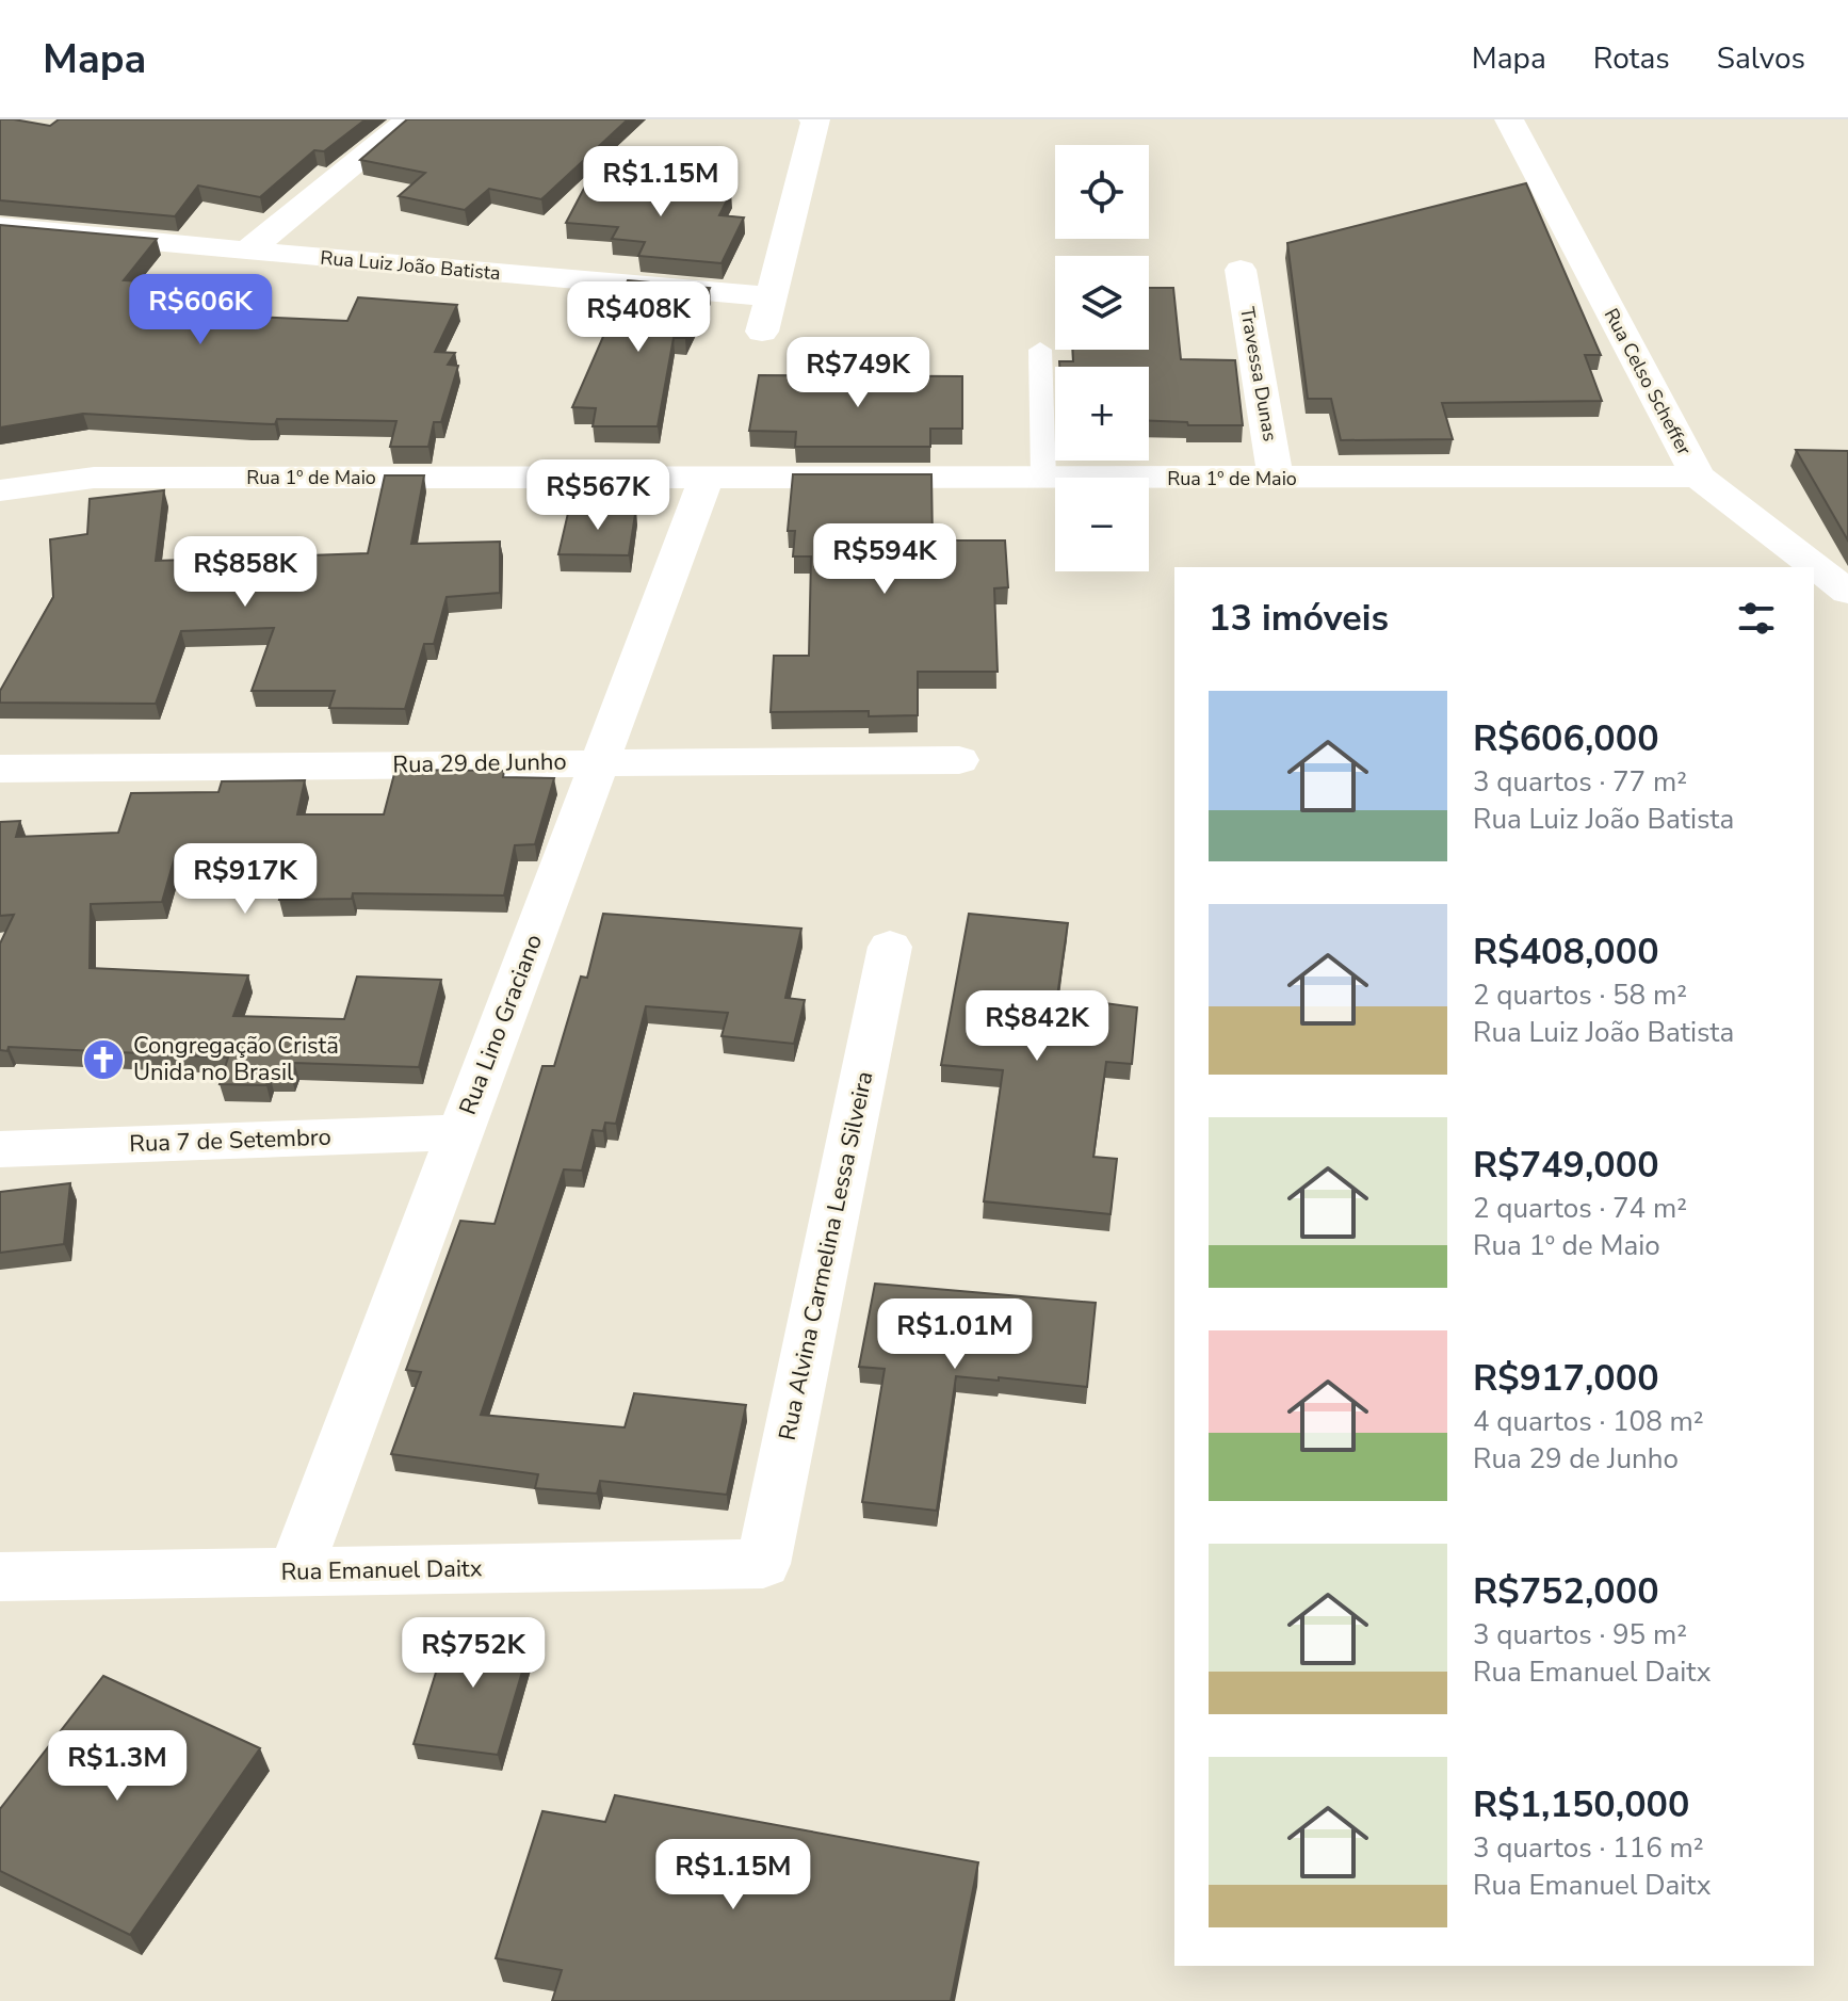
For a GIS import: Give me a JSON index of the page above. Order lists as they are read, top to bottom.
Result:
{
  "streets": {
    "street": [
      "Rua Luiz João Batista",
      "Travessa Dunas",
      "Rua Celso Scheffer",
      "Rua 1º de Maio",
      "Rua 29 de Junho",
      "Rua Lino Graciano",
      "Rua 7 de Setembro",
      "Rua Alvina Carmelina Lessa Silveira",
      "Rua Emanuel Daitx"
    ]
  },
  "crossings": [
    ["Travessa Dunas", "Rua 1º de Maio"],
    ["Rua Celso Scheffer", "Rua 1º de Maio"],
    ["Rua 1º de Maio", "Rua Lino Graciano"],
    ["Rua 29 de Junho", "Rua Lino Graciano"],
    ["Rua Lino Graciano", "Rua 7 de Setembro"],
    ["Rua Lino Graciano", "Rua Emanuel Daitx"],
    ["Rua Alvina Carmelina Lessa Silveira", "Rua Emanuel Daitx"]
  ],
  "places": {
    "church": ["Congregação Cristã Unida no Brasil"]
  },
  "page": {
    "header": "Mapa",
    "nav": ["Mapa", "Rotas", "Salvos"],
    "map_buttons": ["+", "−"],
    "price": [
      "R$1.15M",
      "R$606K",
      "R$408K",
      "R$749K",
      "R$567K",
      "R$594K",
      "R$858K",
      "R$917K",
      "R$842K",
      "R$1.01M",
      "R$752K",
      "R$1.3M",
      "R$1.15M"
    ],
    "heading": "13 imóveis",
    "list": [
      {
        "name": "R$606,000",
        "note": "3 quartos · 77 m² · Rua Luiz João Batista"
      },
      {
        "name": "R$408,000",
        "note": "2 quartos · 58 m² · Rua Luiz João Batista"
      },
      {
        "name": "R$749,000",
        "note": "2 quartos · 74 m² · Rua 1º de Maio"
      },
      {
        "name": "R$917,000",
        "note": "4 quartos · 108 m² · Rua 29 de Junho"
      },
      {
        "name": "R$752,000",
        "note": "3 quartos · 95 m² · Rua Emanuel Daitx"
      },
      {
        "name": "R$1,150,000",
        "note": "3 quartos · 116 m² · Rua Emanuel Daitx"
      }
    ]
  }
}
